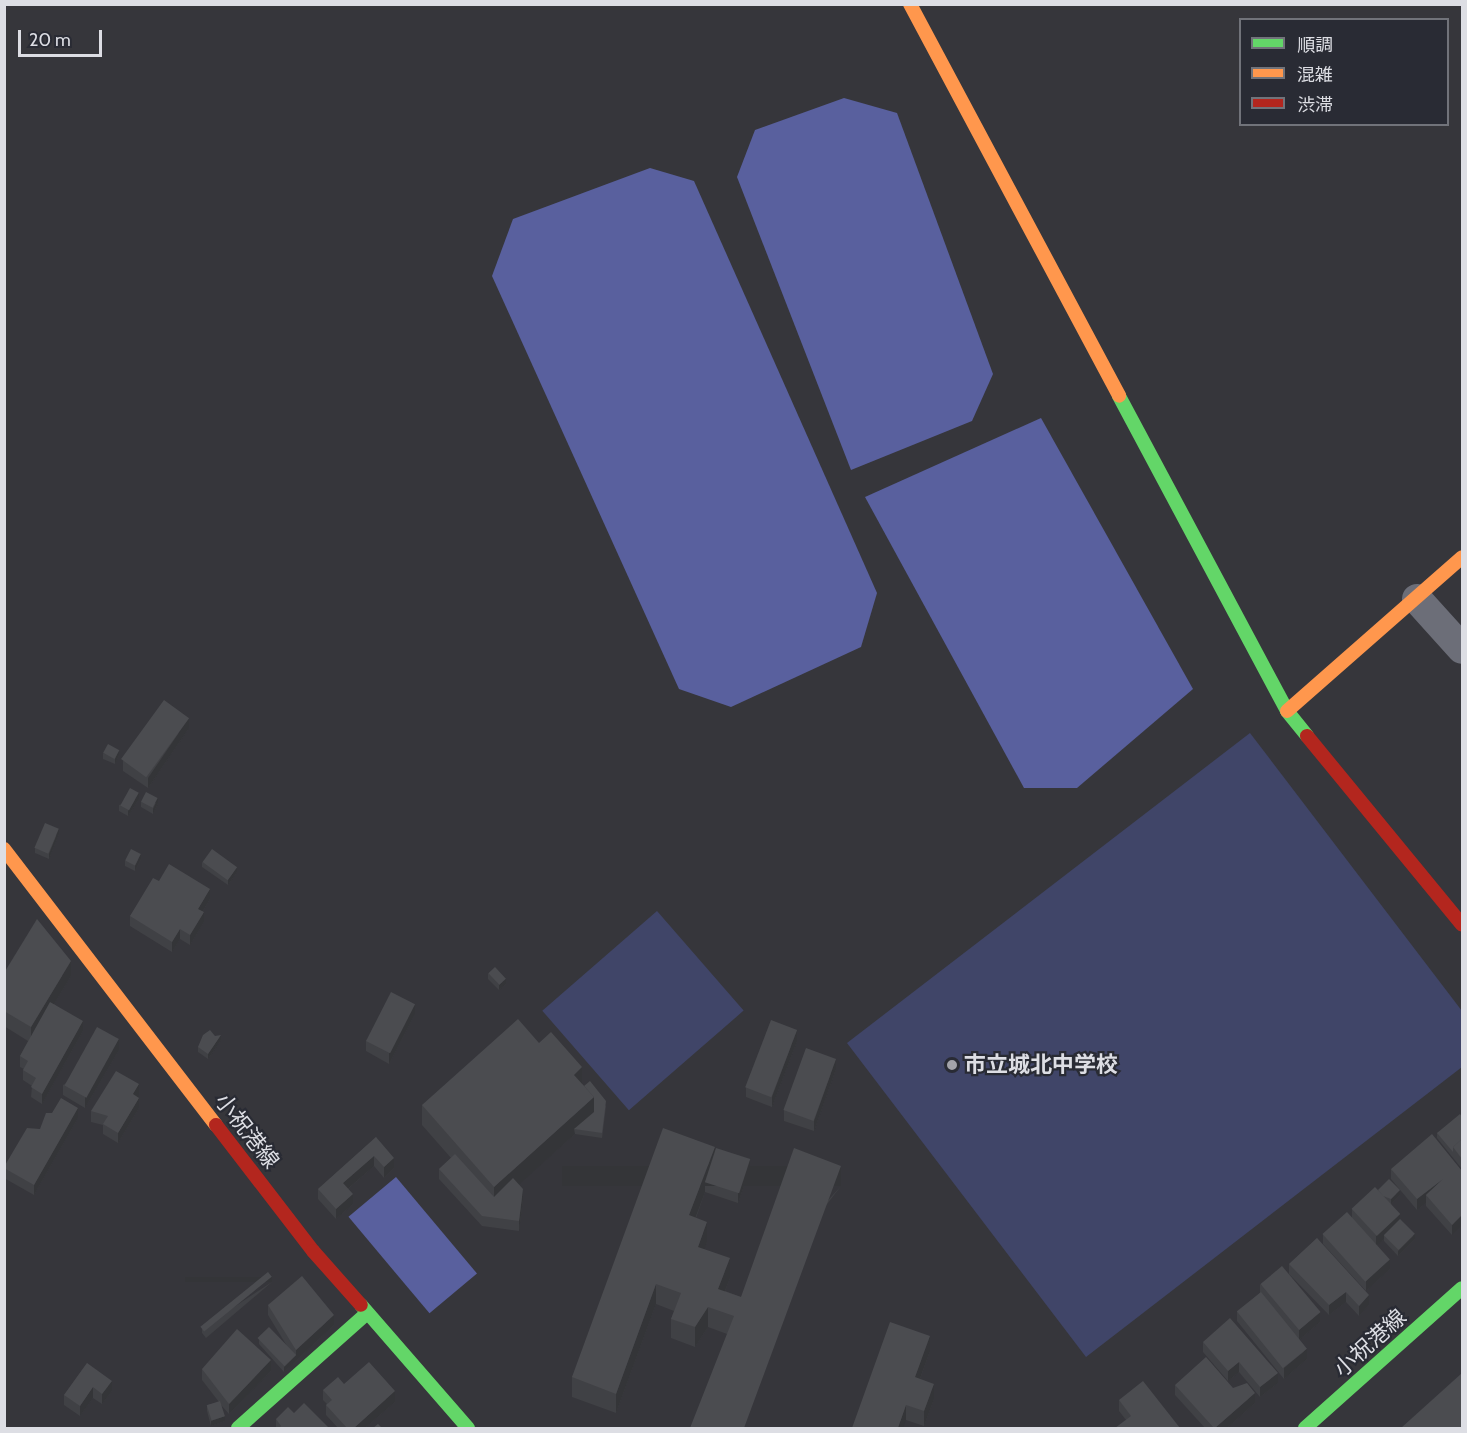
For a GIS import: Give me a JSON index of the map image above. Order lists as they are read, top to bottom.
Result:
{
  "streets": {
    "street": ["小祝港線"]
  },
  "places": ["市立城北中学校"],
  "legend": ["順調", "混雑", "渋滞"],
  "scale_bar": "20 m"
}
